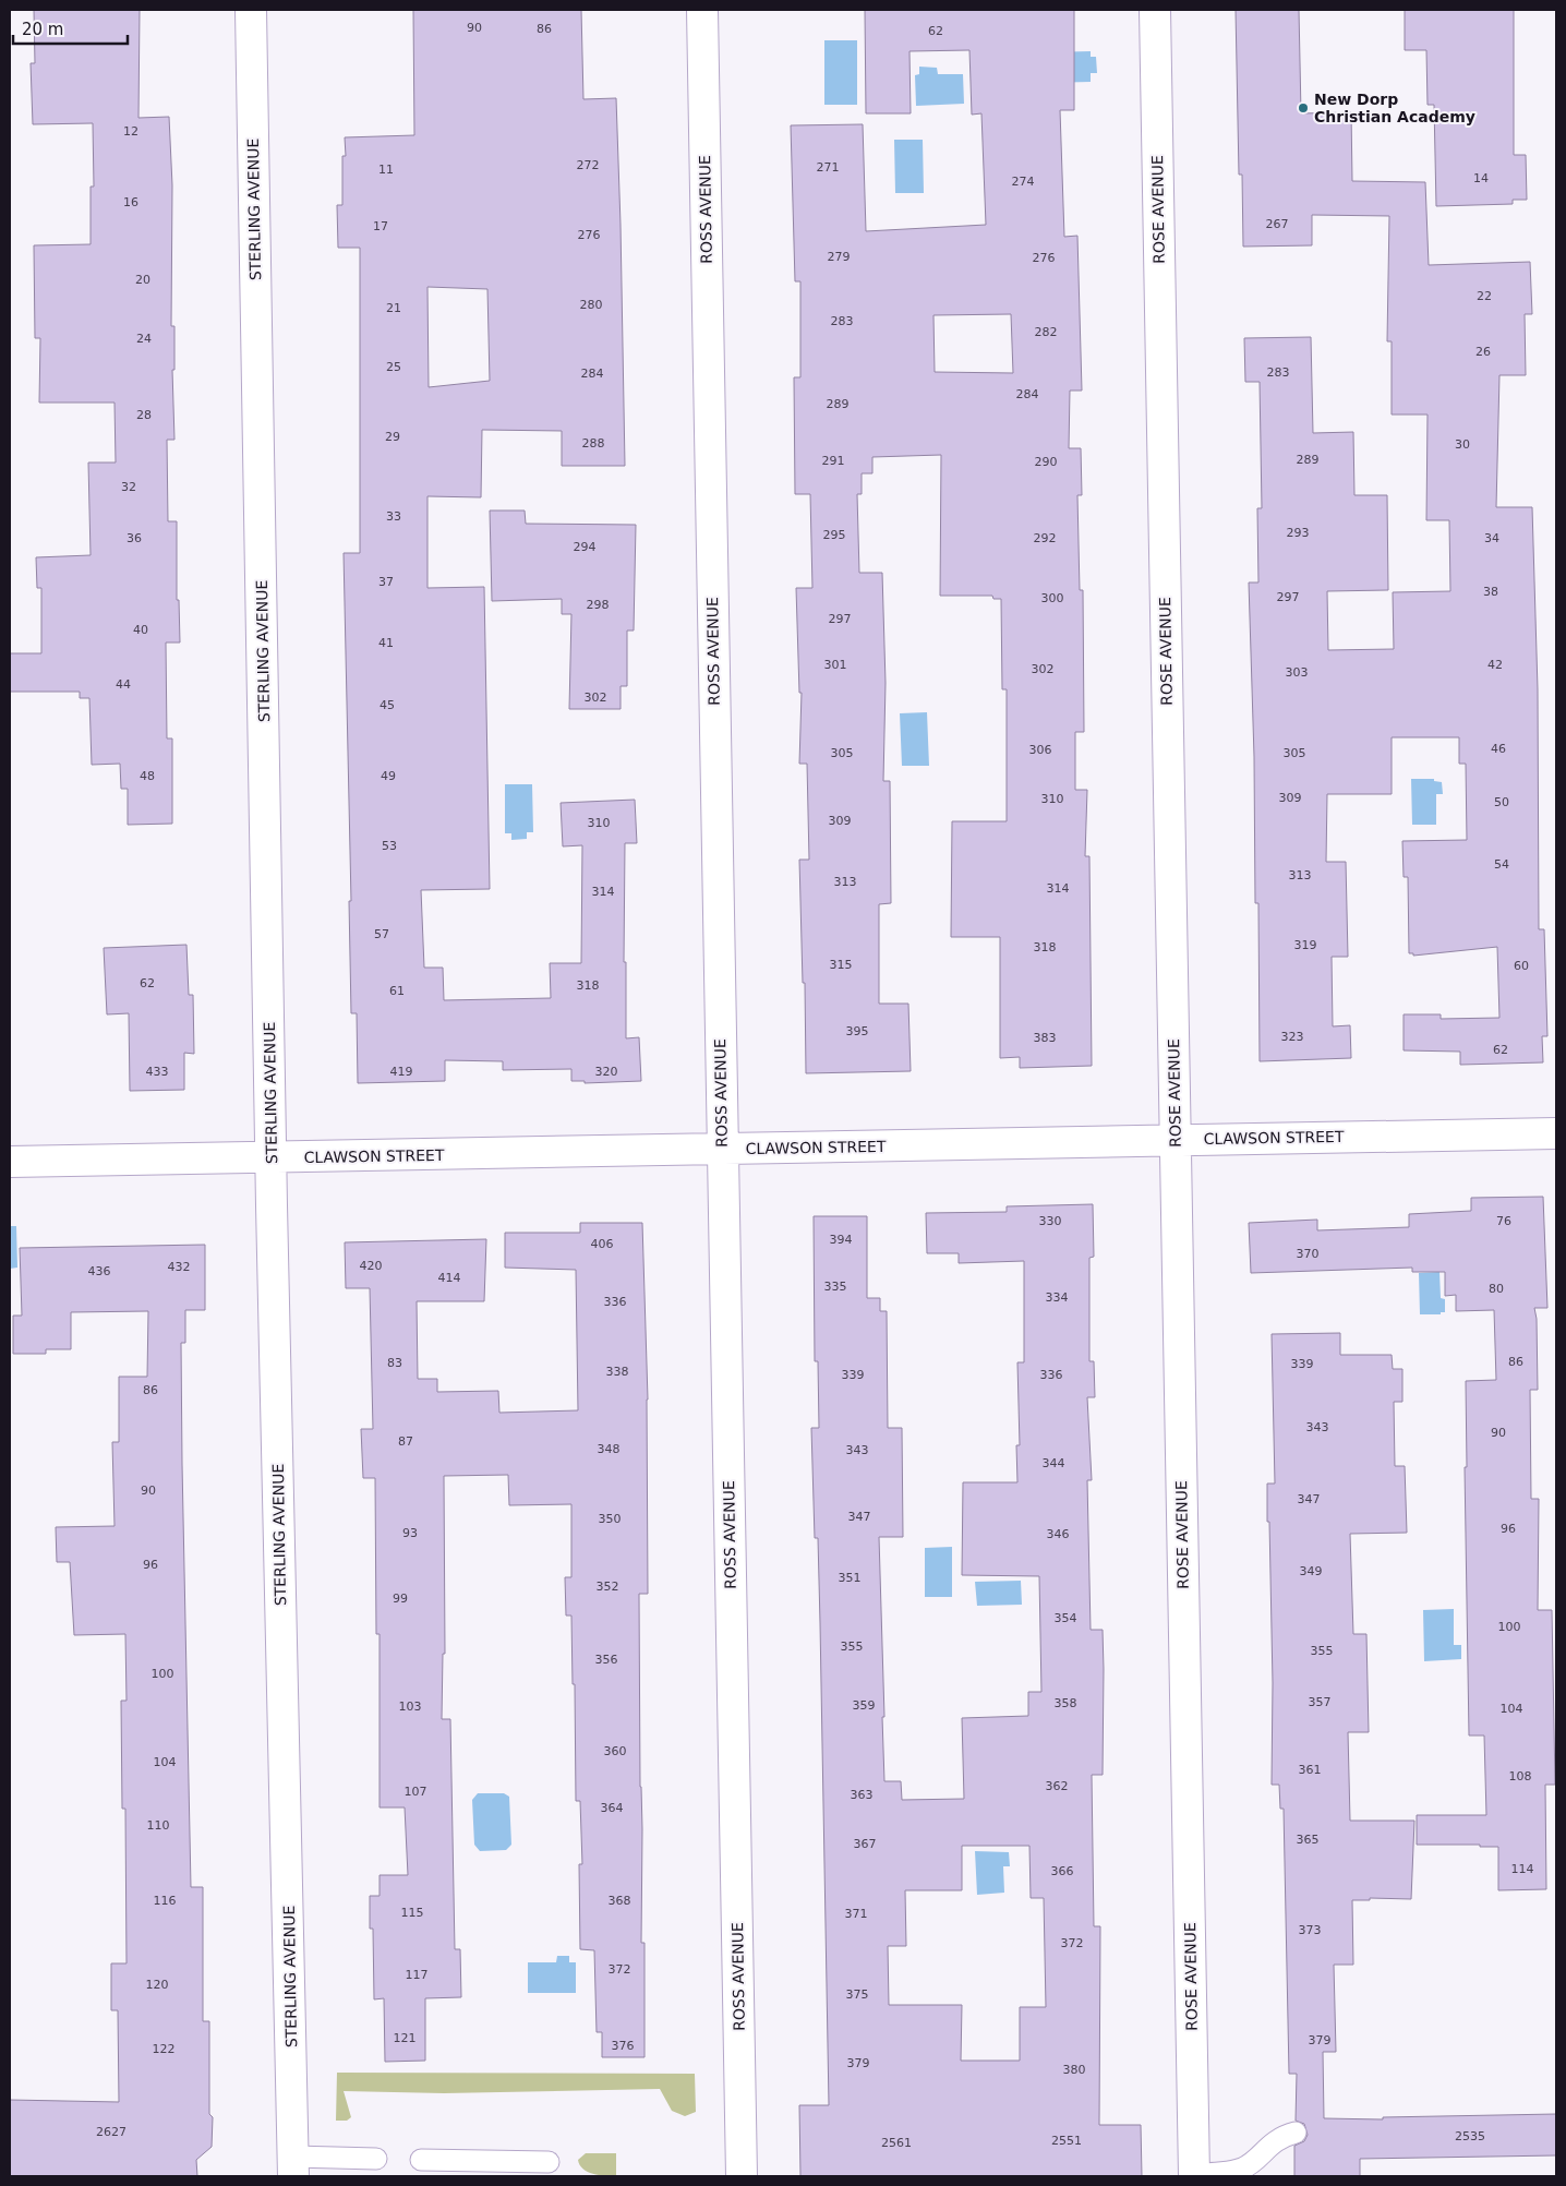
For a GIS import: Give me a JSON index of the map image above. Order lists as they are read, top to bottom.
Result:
{
  "streets": {
    "street": [
      "STERLING AVENUE",
      "ROSS AVENUE",
      "ROSE AVENUE",
      "CLAWSON STREET"
    ]
  },
  "crossings": [
    ["STERLING AVENUE", "CLAWSON STREET"],
    ["ROSS AVENUE", "CLAWSON STREET"],
    ["ROSE AVENUE", "CLAWSON STREET"]
  ],
  "places": ["New Dorp Christian Academy"],
  "house_numbers": [
    "90",
    "86",
    "62",
    "12",
    "272",
    "271",
    "11",
    "14",
    "274",
    "16",
    "267",
    "17",
    "276",
    "279",
    "276",
    "20",
    "22",
    "280",
    "21",
    "283",
    "282",
    "24",
    "26",
    "25",
    "283",
    "284",
    "284",
    "289",
    "28",
    "29",
    "288",
    "30",
    "289",
    "291",
    "290",
    "32",
    "33",
    "293",
    "295",
    "36",
    "292",
    "34",
    "294",
    "37",
    "38",
    "297",
    "300",
    "298",
    "297",
    "40",
    "41",
    "301",
    "42",
    "302",
    "303",
    "44",
    "302",
    "45",
    "46",
    "306",
    "305",
    "305",
    "48",
    "49",
    "309",
    "310",
    "50",
    "309",
    "310",
    "53",
    "54",
    "313",
    "313",
    "314",
    "314",
    "57",
    "319",
    "318",
    "315",
    "60",
    "62",
    "318",
    "61",
    "395",
    "323",
    "383",
    "62",
    "433",
    "419",
    "320",
    "330",
    "76",
    "394",
    "406",
    "370",
    "420",
    "432",
    "436",
    "414",
    "335",
    "80",
    "334",
    "336",
    "86",
    "83",
    "339",
    "338",
    "339",
    "336",
    "86",
    "343",
    "90",
    "87",
    "348",
    "343",
    "344",
    "90",
    "347",
    "347",
    "350",
    "96",
    "93",
    "346",
    "96",
    "349",
    "351",
    "352",
    "99",
    "354",
    "100",
    "355",
    "355",
    "356",
    "100",
    "357",
    "358",
    "359",
    "103",
    "104",
    "360",
    "104",
    "361",
    "108",
    "362",
    "107",
    "363",
    "364",
    "110",
    "365",
    "367",
    "114",
    "366",
    "116",
    "368",
    "115",
    "371",
    "373",
    "372",
    "372",
    "117",
    "120",
    "375",
    "121",
    "379",
    "376",
    "122",
    "379",
    "380",
    "2627",
    "2535",
    "2551",
    "2561"
  ],
  "scale_bar": "20 m"
}
